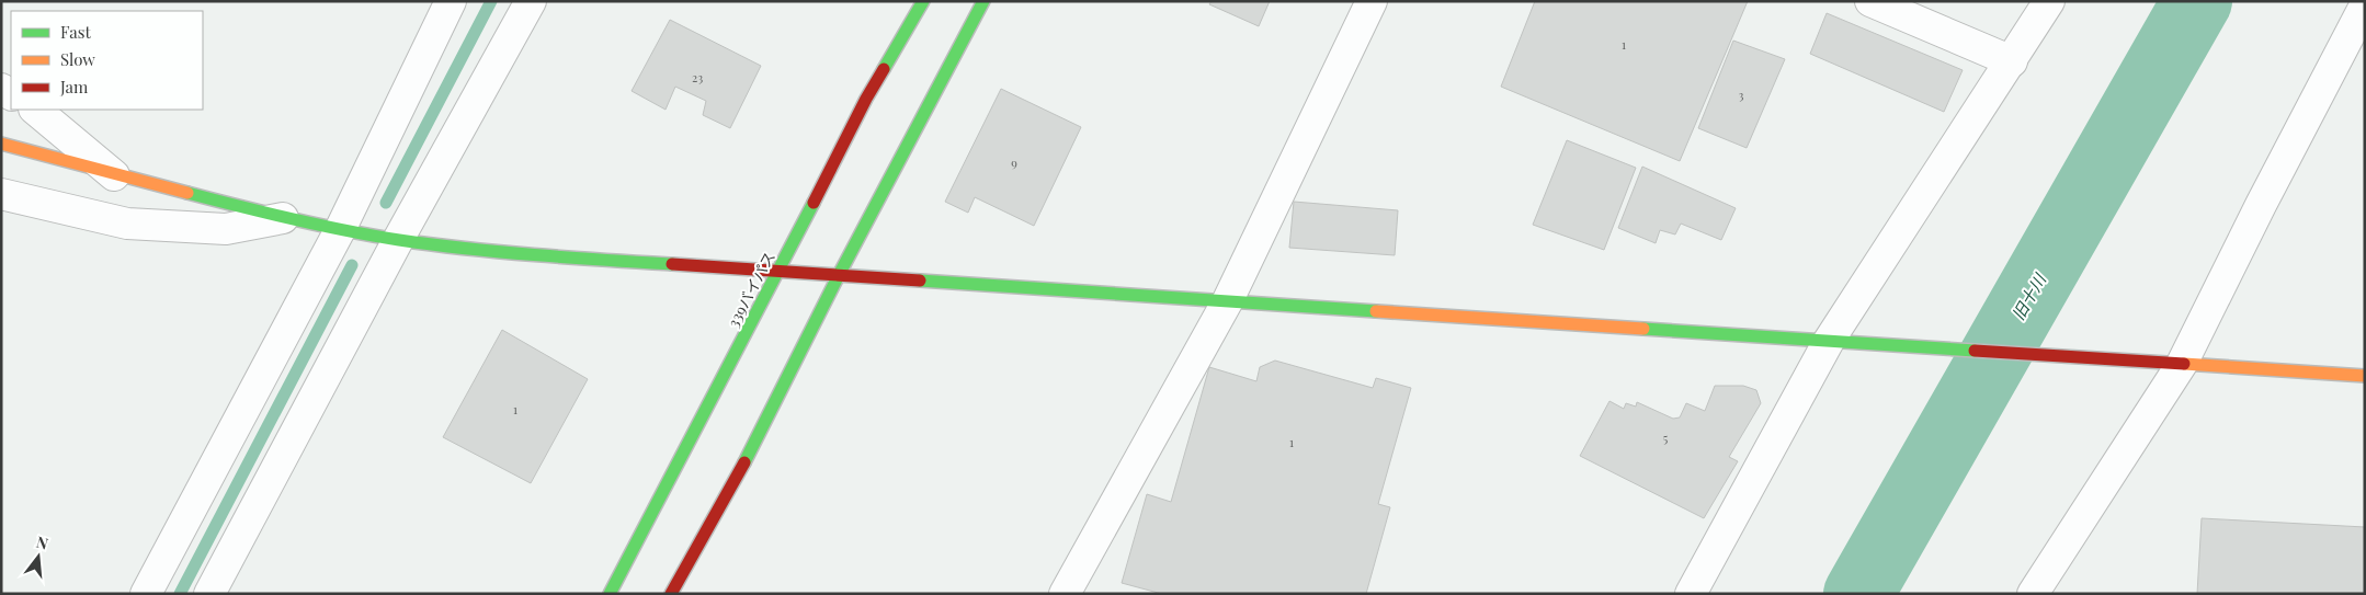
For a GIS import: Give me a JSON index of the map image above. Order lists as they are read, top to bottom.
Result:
{
  "streets": {
    "street": ["339バイパス"]
  },
  "water": ["旧十川"],
  "house_numbers": [
    "1",
    "23",
    "3",
    "9",
    "1",
    "5",
    "1"
  ],
  "legend": ["Fast", "Slow", "Jam"],
  "north": "top"
}
